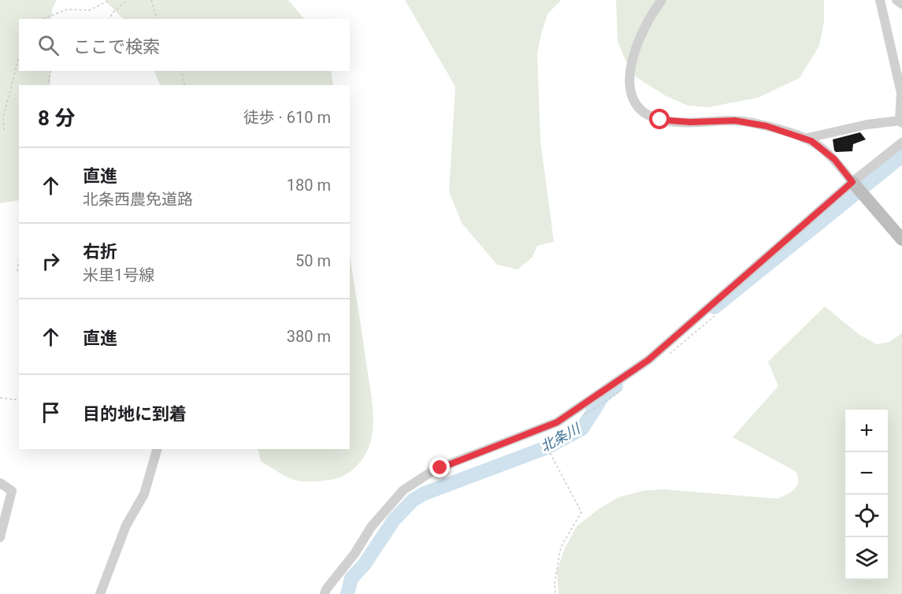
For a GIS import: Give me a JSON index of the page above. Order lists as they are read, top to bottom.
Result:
{
  "water": ["北条川"],
  "page": {
    "search": "ここで検索",
    "heading": ["8 分", "徒歩 · 610 m"],
    "list": [
      ["直進", "北条西農免道路", "180 m"],
      ["右折", "米里1号線", "50 m"],
      ["直進", "380 m"],
      "目的地に到着"
    ],
    "map_buttons": ["+", "−"]
  }
}
